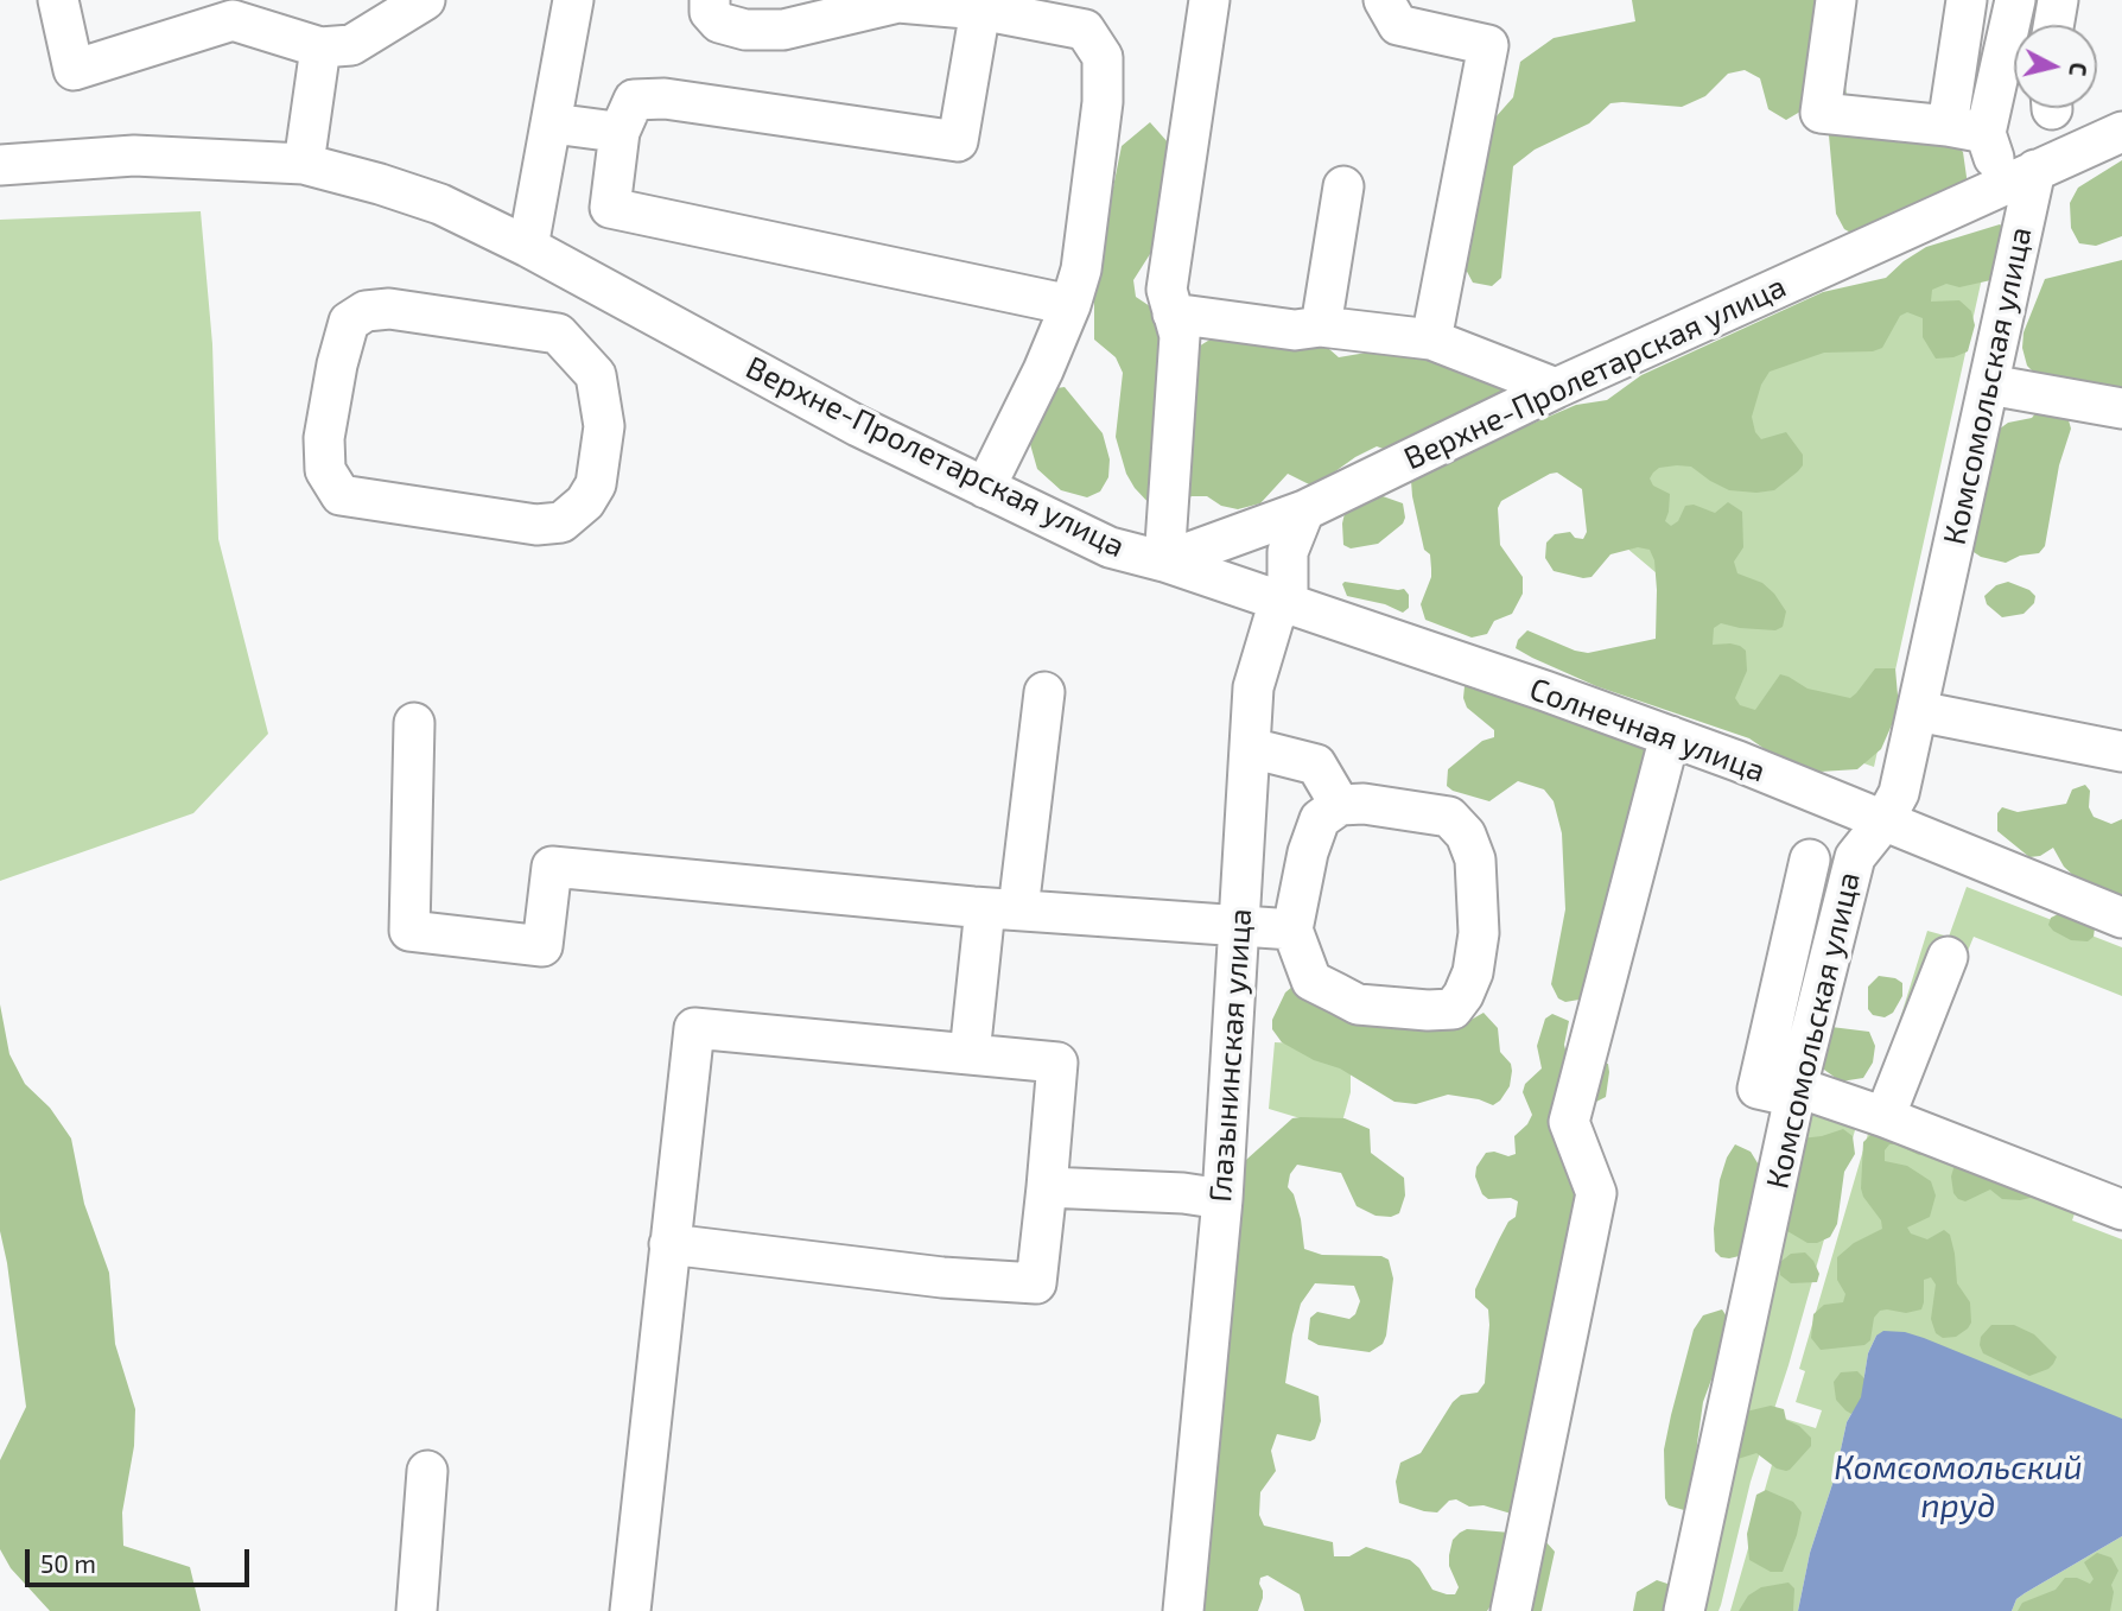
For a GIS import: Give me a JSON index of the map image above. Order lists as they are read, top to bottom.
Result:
{
  "streets": {
    "street": [
      "Верхне-Пролетарская улица",
      "Комсомольская улица",
      "Солнечная улица",
      "Глазынинская улица"
    ]
  },
  "crossings": [
    ["Верхне-Пролетарская улица", "Комсомольская улица"],
    ["Верхне-Пролетарская улица", "Солнечная улица"],
    ["Верхне-Пролетарская улица", "Глазынинская улица"],
    ["Комсомольская улица", "Солнечная улица"],
    ["Солнечная улица", "Глазынинская улица"]
  ],
  "water": ["Комсомольский пруд"],
  "scale_bar": "50 m",
  "north": "right"
}
